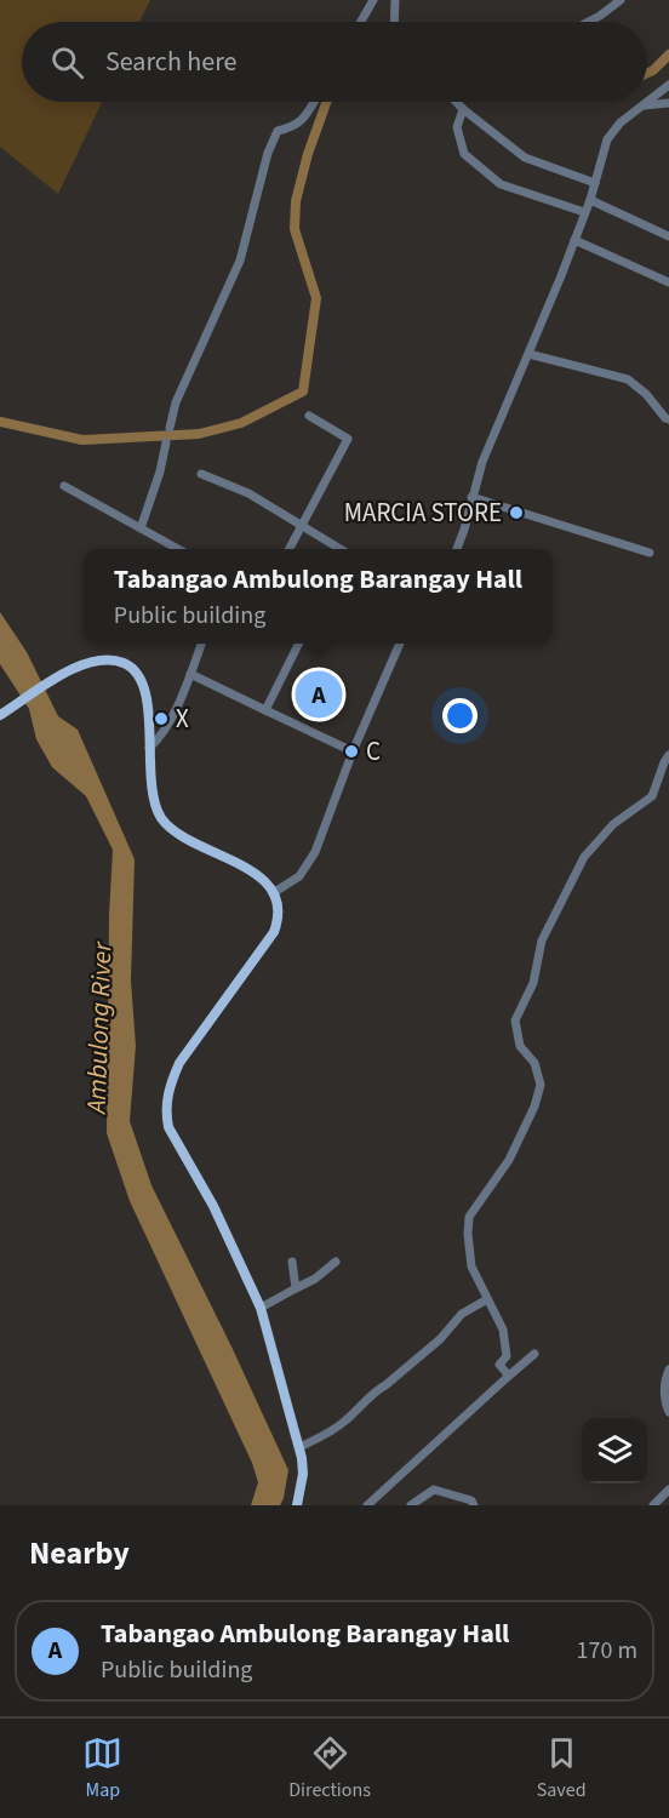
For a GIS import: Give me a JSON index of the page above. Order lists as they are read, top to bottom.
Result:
{
  "water": ["Ambulong River"],
  "places": ["MARCIA STORE", "X", "C"],
  "page": {
    "search": "Search here",
    "popup": ["Tabangao Ambulong Barangay Hall", "Public building"],
    "pins": "A",
    "heading": "Nearby",
    "list": [
      {
        "mark": "A",
        "name": "Tabangao Ambulong Barangay Hall",
        "note": "Public building",
        "value": "170 m"
      }
    ],
    "nav": ["Map", "Directions", "Saved"]
  }
}
